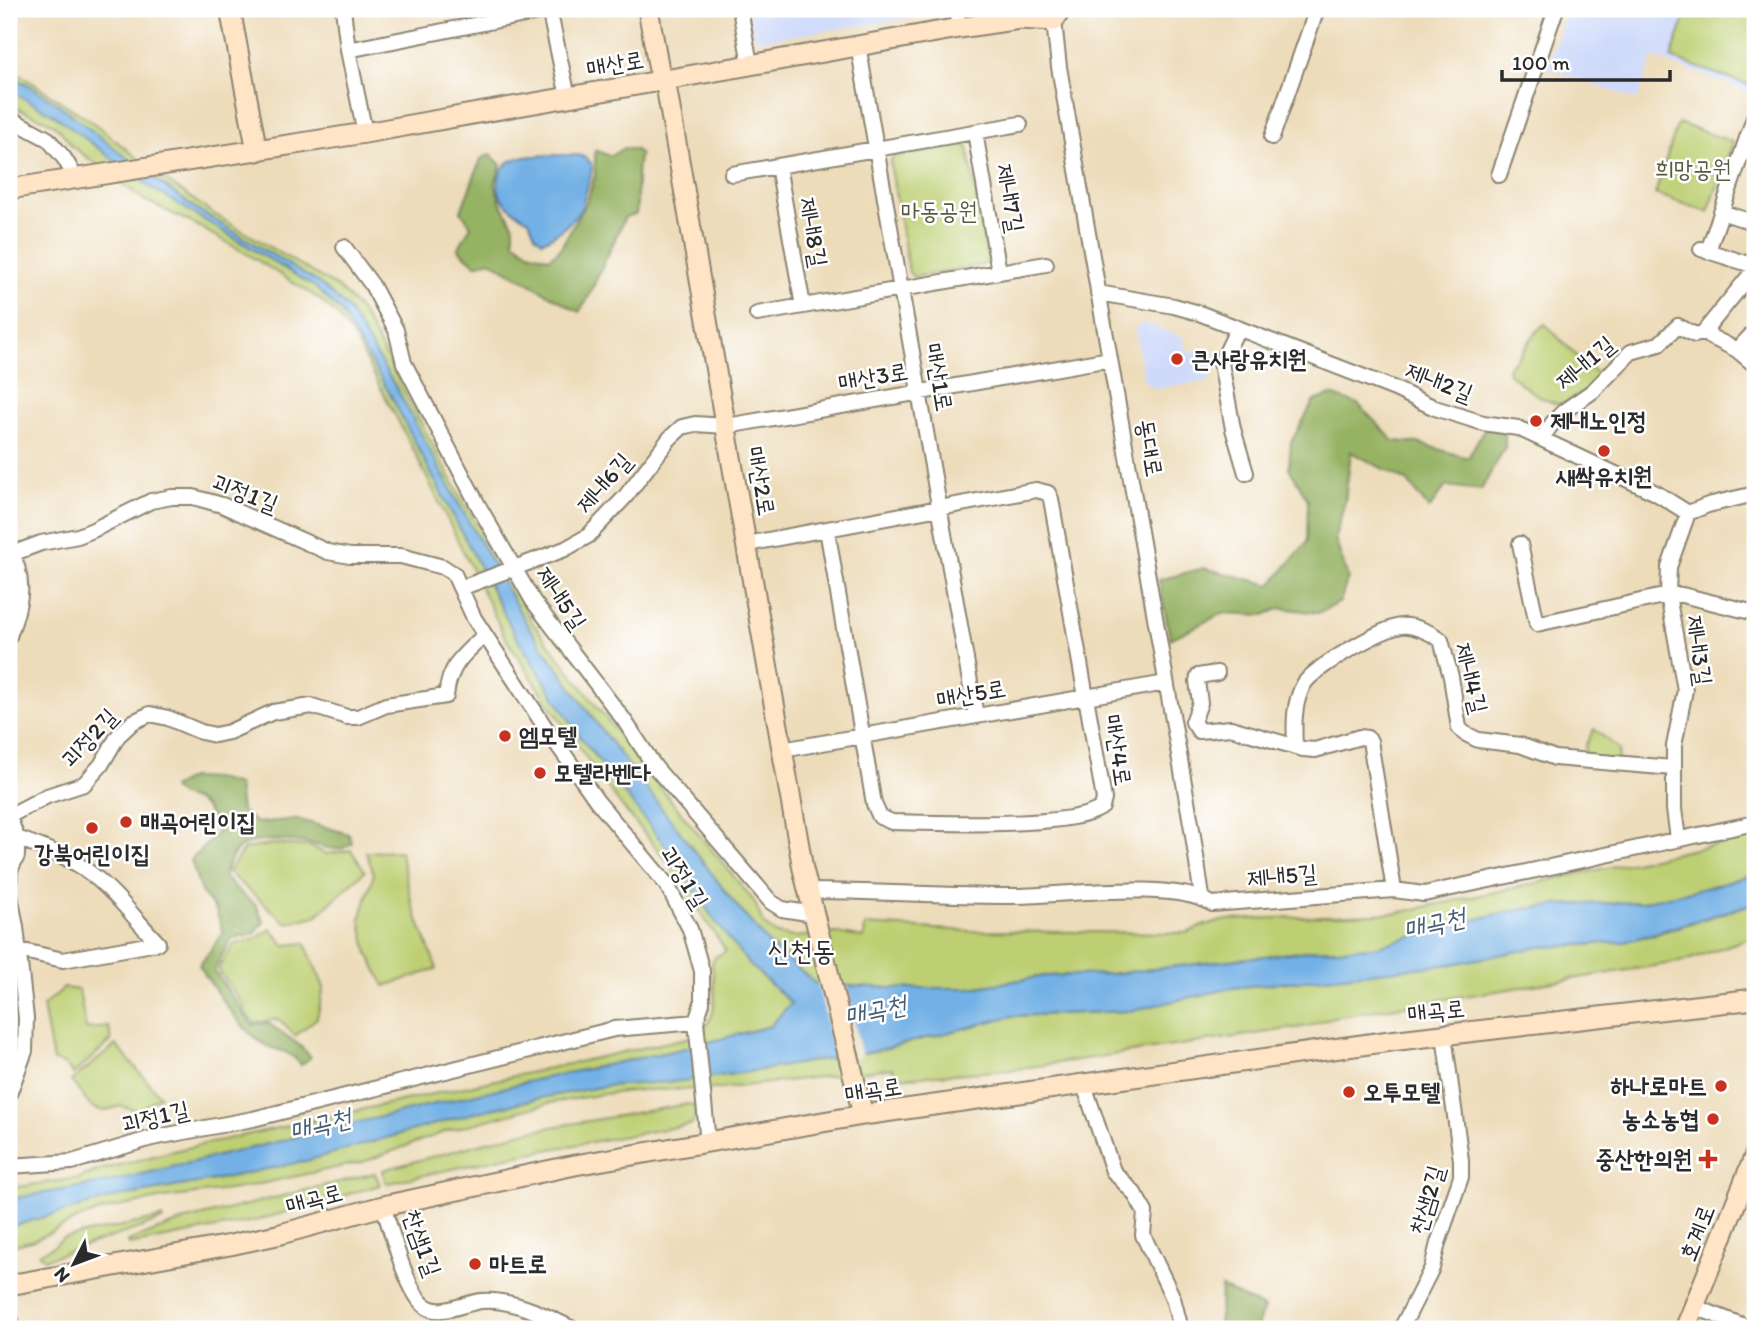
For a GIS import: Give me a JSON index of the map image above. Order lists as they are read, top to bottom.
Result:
{
  "streets": {
    "street": [
      "매산로",
      "제내7길",
      "제내8길",
      "제내1길",
      "매산3로",
      "매산1로",
      "제내2길",
      "동대로",
      "매산2로",
      "제내6길",
      "괴정1길",
      "제내5길",
      "제내3길",
      "제내4길",
      "매산5로",
      "괴정2길",
      "매산4로",
      "매곡로",
      "찬샘2길",
      "호계로",
      "찬샘1길"
    ]
  },
  "crossings": [
    ["매산로", "매산1로"],
    ["매산로", "동대로"],
    ["매산로", "매산2로"],
    ["제내7길", "제내8길"],
    ["제내7길", "매산1로"],
    ["제내8길", "매산1로"],
    ["제내1길", "제내2길"],
    ["매산3로", "매산1로"],
    ["매산3로", "동대로"],
    ["매산3로", "매산2로"],
    ["매산3로", "제내6길"],
    ["매산1로", "매산5로"],
    ["매산1로", "매산4로"],
    ["제내2길", "동대로"],
    ["제내2길", "제내3길"],
    ["동대로", "제내5길"],
    ["동대로", "매산5로"],
    ["매산2로", "제내6길"],
    ["매산2로", "제내5길"],
    ["매산2로", "매산5로"],
    ["매산2로", "매산4로"],
    ["매산2로", "매곡로"],
    ["제내6길", "괴정1길"],
    ["제내6길", "제내5길"],
    ["괴정1길", "괴정2길"],
    ["제내5길", "제내3길"],
    ["제내3길", "제내4길"],
    ["매산5로", "매산4로"],
    ["매곡로", "찬샘2길"],
    ["매곡로", "찬샘1길"]
  ],
  "districts": ["신천동"],
  "water": ["매곡천"],
  "parks": ["희망공원", "마동공원"],
  "places": {
    "other": [
      "큰사랑유치원",
      "제내노인정",
      "새싹유치원",
      "엠모텔",
      "모텔라벤다",
      "매곡어린이집",
      "강북어린이집",
      "하나로마트",
      "오투모텔",
      "농소농협",
      "마트로"
    ],
    "health": ["중산한의원"]
  },
  "scale_bar": "100 m",
  "north": "bottom left"
}
